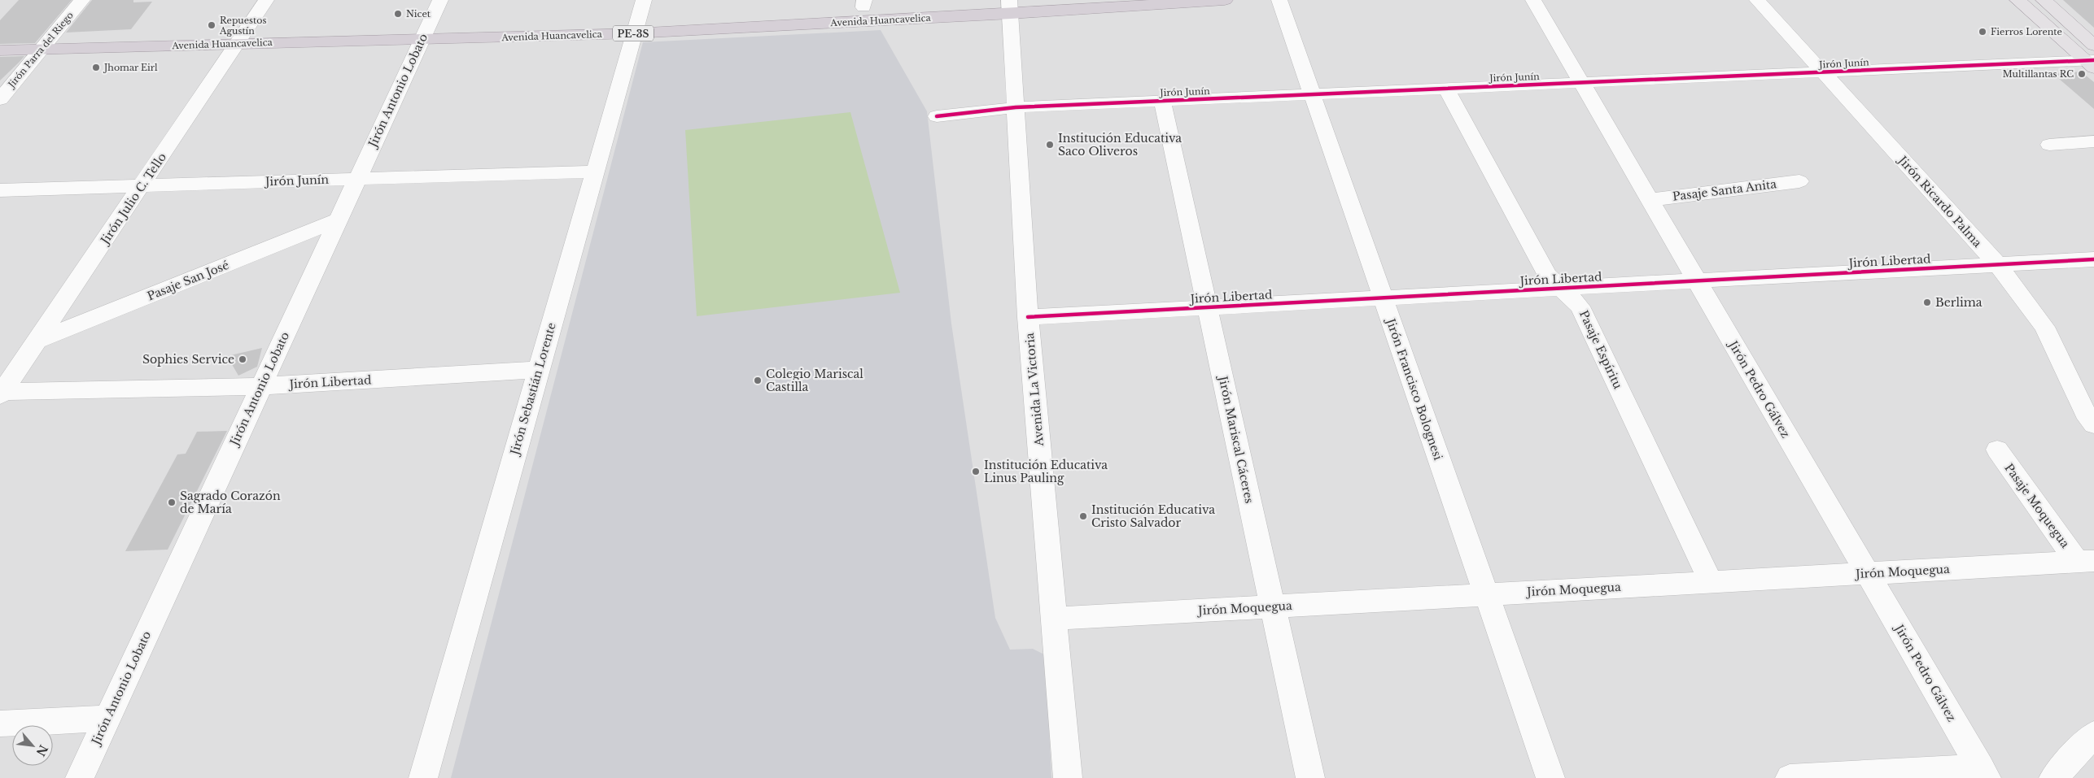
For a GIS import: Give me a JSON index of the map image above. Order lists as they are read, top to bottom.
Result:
{
  "streets": {
    "highway": ["Avenida Huancavelica", "PE-3S"],
    "street": [
      "Jirón Parra del Riego",
      "Jirón Junín",
      "Jirón Antonio Lobato",
      "Pasaje Santa Anita",
      "Jirón Julio C. Tello",
      "Jirón Ricardo Palma",
      "Jirón Libertad",
      "Pasaje San José",
      "Pasaje Espíritu",
      "Jirón Sebastián Lorente",
      "Avenida La Victoria",
      "Jirón Francisco Bolognesi",
      "Jirón Pedro Gálvez",
      "Jirón Mariscal Cáceres",
      "Pasaje Moquegua",
      "Jirón Moquegua"
    ]
  },
  "crossings": [
    ["Avenida Huancavelica", "Jirón Parra del Riego"],
    ["Avenida Huancavelica", "Jirón Antonio Lobato"],
    ["Avenida Huancavelica", "Jirón Julio C. Tello"],
    ["Avenida Huancavelica", "Jirón Sebastián Lorente"],
    ["Avenida Huancavelica", "Avenida La Victoria"],
    ["Jirón Junín", "Jirón Antonio Lobato"],
    ["Jirón Junín", "Jirón Julio C. Tello"],
    ["Jirón Junín", "Jirón Ricardo Palma"],
    ["Jirón Junín", "Pasaje Espíritu"],
    ["Jirón Junín", "Jirón Sebastián Lorente"],
    ["Jirón Junín", "Avenida La Victoria"],
    ["Jirón Junín", "Jirón Francisco Bolognesi"],
    ["Jirón Junín", "Jirón Pedro Gálvez"],
    ["Jirón Junín", "Jirón Mariscal Cáceres"],
    ["Jirón Antonio Lobato", "Jirón Libertad"],
    ["Jirón Antonio Lobato", "Pasaje San José"],
    ["Pasaje Santa Anita", "Jirón Pedro Gálvez"],
    ["Jirón Julio C. Tello", "Jirón Libertad"],
    ["Jirón Julio C. Tello", "Pasaje San José"],
    ["Jirón Ricardo Palma", "Jirón Libertad"],
    ["Jirón Libertad", "Pasaje Espíritu"],
    ["Jirón Libertad", "Jirón Sebastián Lorente"],
    ["Jirón Libertad", "Avenida La Victoria"],
    ["Jirón Libertad", "Jirón Francisco Bolognesi"],
    ["Jirón Libertad", "Jirón Pedro Gálvez"],
    ["Jirón Libertad", "Jirón Mariscal Cáceres"],
    ["Pasaje Espíritu", "Jirón Moquegua"],
    ["Avenida La Victoria", "Jirón Moquegua"],
    ["Jirón Francisco Bolognesi", "Jirón Moquegua"],
    ["Jirón Pedro Gálvez", "Jirón Moquegua"],
    ["Jirón Mariscal Cáceres", "Jirón Moquegua"],
    ["Pasaje Moquegua", "Jirón Moquegua"]
  ],
  "places": [
    "Nicet",
    "Repuestos Agustín",
    "Fierros Lorente",
    "Jhomar Eirl",
    "Multillantas RC",
    "Institución Educativa Saco Oliveros",
    "Berlima",
    "Sophies Service",
    "Colegio Mariscal Castilla",
    "Institución Educativa Linus Pauling",
    "Sagrado Corazón de María",
    "Institución Educativa Cristo Salvador"
  ],
  "north": "bottom right"
}
